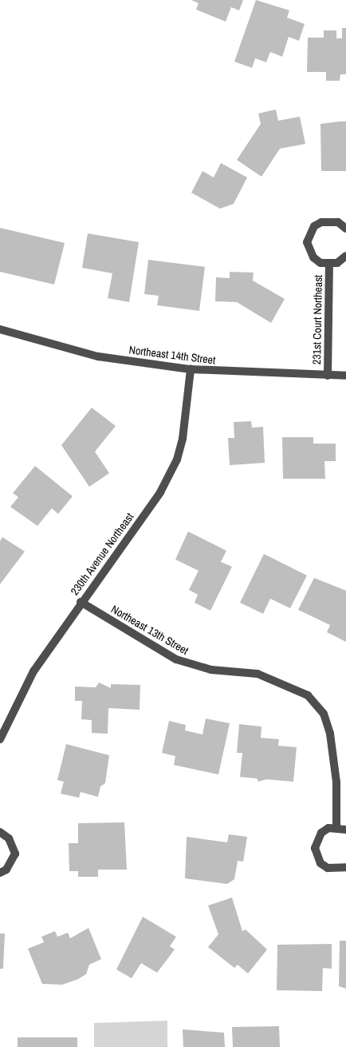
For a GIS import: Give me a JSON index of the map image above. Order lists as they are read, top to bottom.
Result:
{
  "streets": {
    "street": [
      "231st Court Northeast",
      "Northeast 14th Street",
      "230th Avenue Northeast",
      "Northeast 13th Street"
    ]
  },
  "crossings": [
    ["231st Court Northeast", "Northeast 14th Street"],
    ["Northeast 14th Street", "230th Avenue Northeast"],
    ["230th Avenue Northeast", "Northeast 13th Street"]
  ]
}
